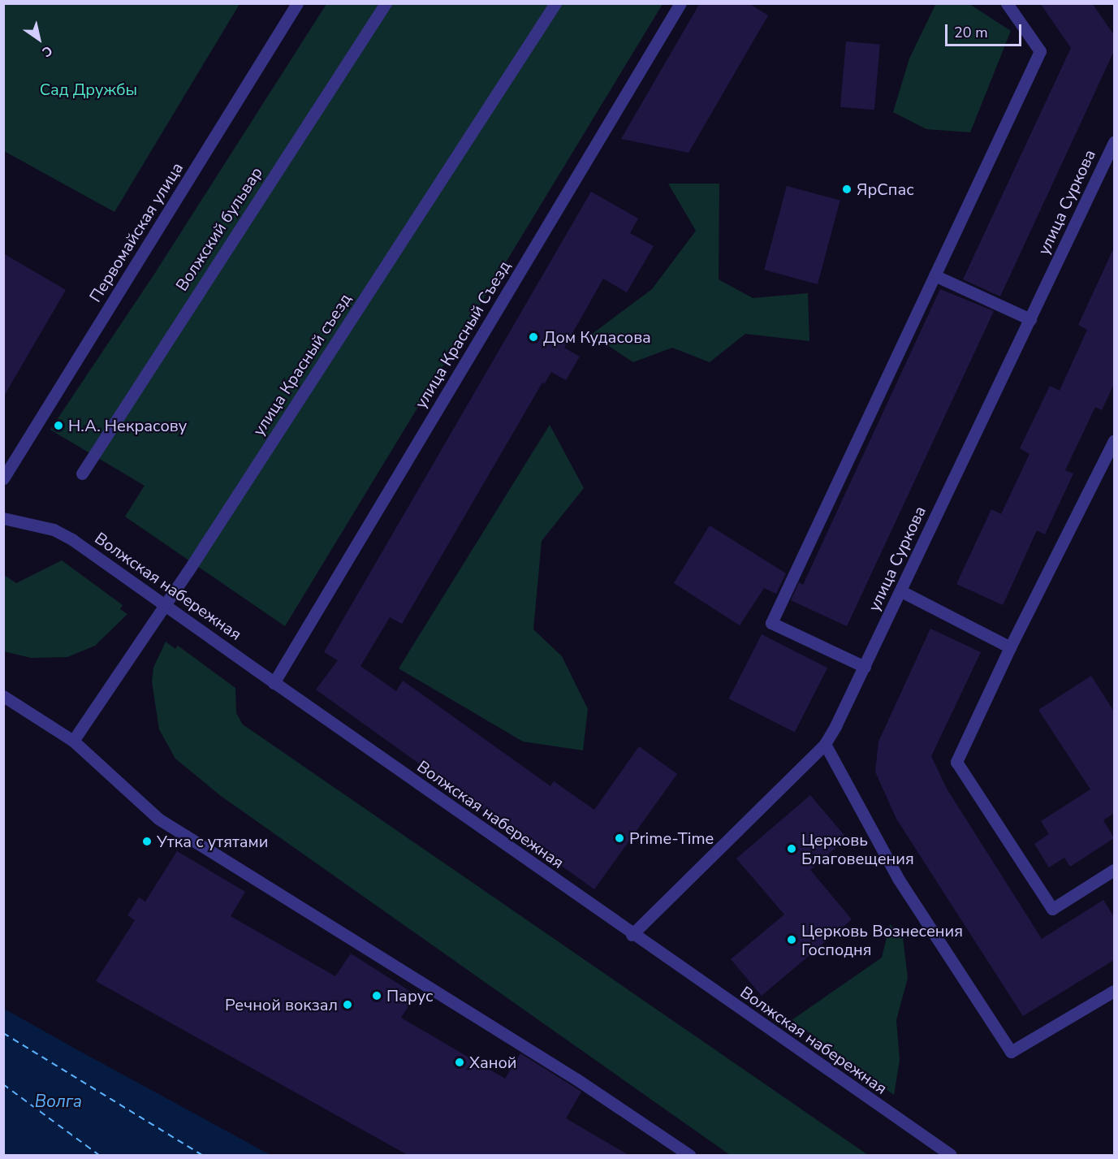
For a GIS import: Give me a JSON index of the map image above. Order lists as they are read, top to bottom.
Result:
{
  "streets": {
    "street": [
      "улица Суркова",
      "Волжский бульвар",
      "Первомайская улица",
      "улица Красный Съезд",
      "улица Красный съезд",
      "Волжская набережная"
    ]
  },
  "crossings": [
    ["улица Суркова", "Волжская набережная"],
    ["улица Красный Съезд", "Волжская набережная"]
  ],
  "water": ["Волга"],
  "parks": ["Сад Дружбы"],
  "places": [
    "ЯрСпас",
    "Дом Кудасова",
    "Н.А. Некрасову",
    "Prime-Time",
    "Утка с утятами",
    "Церковь Благовещения",
    "Церковь Вознесения Господня",
    "Парус",
    "Речной вокзал",
    "Ханой"
  ],
  "scale_bar": "20 m",
  "north": "bottom right"
}
